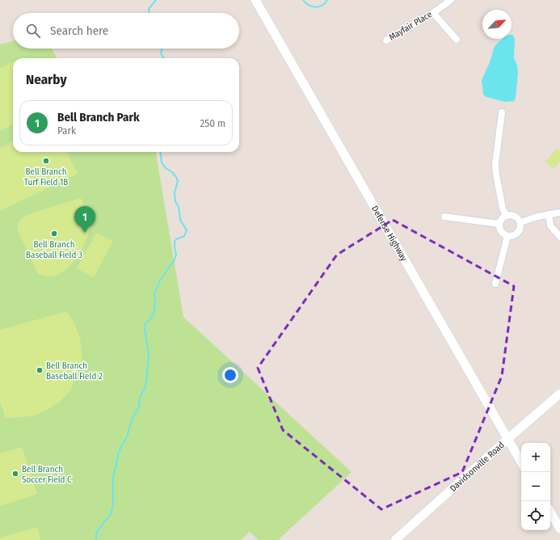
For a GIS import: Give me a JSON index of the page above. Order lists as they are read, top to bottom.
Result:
{
  "streets": {
    "main road": ["Defense Highway", "Davidsonville Road"],
    "street": ["Mayfair Place"]
  },
  "crossings": [
    ["Defense Highway", "Davidsonville Road"]
  ],
  "places": [
    "Bell Branch Turf Field 1B",
    "Bell Branch Baseball Field 3",
    "Bell Branch Baseball Field 2",
    "Bell Branch Soccer Field C"
  ],
  "north": "top right",
  "page": {
    "search": "Search here",
    "heading": "Nearby",
    "list": [
      {
        "mark": "1",
        "name": "Bell Branch Park",
        "note": "Park",
        "value": "250 m"
      }
    ],
    "pins": "1",
    "map_buttons": ["+", "−"]
  }
}
